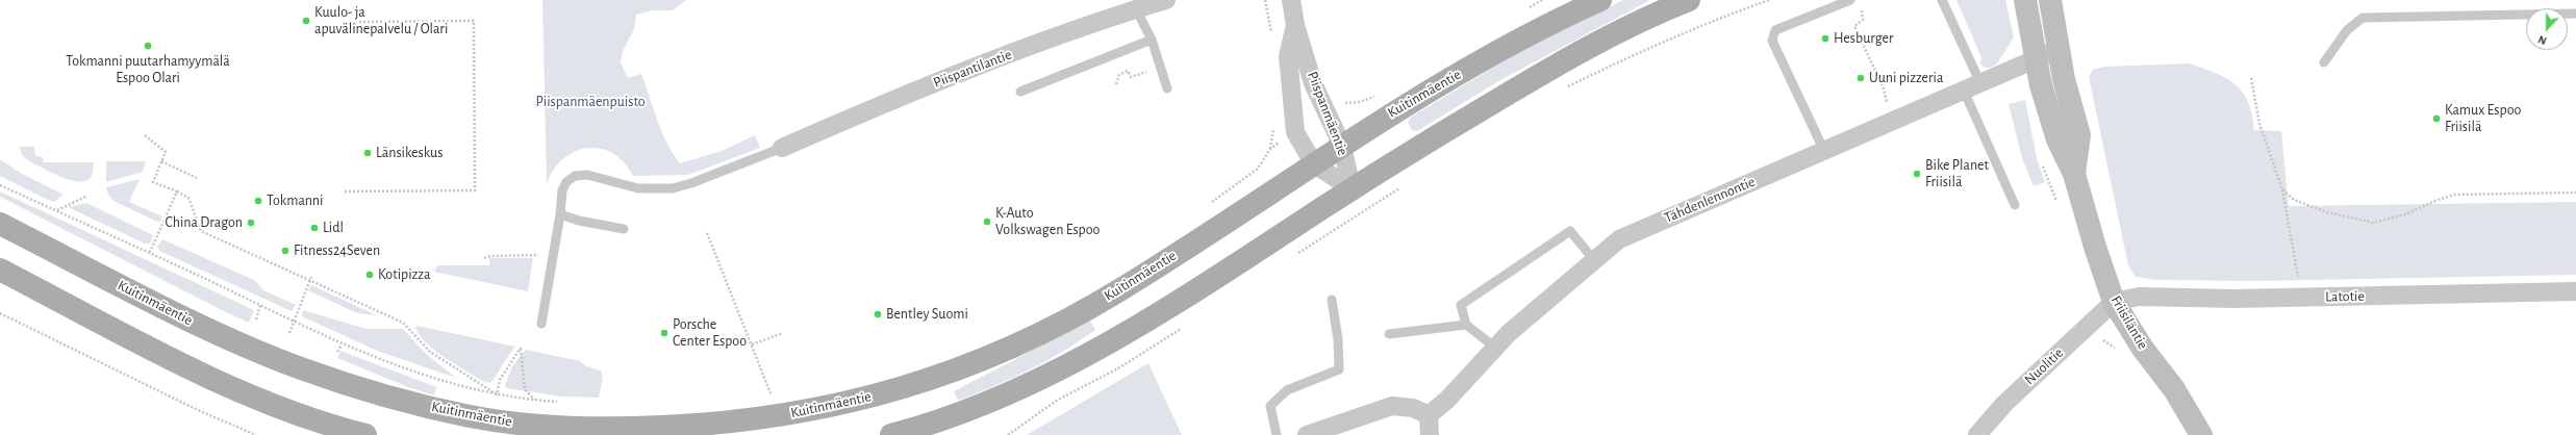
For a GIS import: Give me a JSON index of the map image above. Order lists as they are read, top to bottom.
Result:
{
  "streets": {
    "main road": ["Kuitinmäentie"],
    "street": [
      "Piispantilantie",
      "Piispanmäentie",
      "Tähdenlennontie",
      "Latotie",
      "Friisiläntie",
      "Nuolitie"
    ]
  },
  "crossings": [
    ["Kuitinmäentie", "Piispanmäentie"],
    ["Tähdenlennontie", "Friisiläntie"],
    ["Latotie", "Friisiläntie"],
    ["Latotie", "Nuolitie"],
    ["Friisiläntie", "Nuolitie"]
  ],
  "parks": ["Piispanmäenpuisto"],
  "places": [
    "Kuulo- ja apuvälinepalvelu / Olari",
    "Hesburger",
    "Tokmanni puutarhamyymälä Espoo Olari",
    "Uuni pizzeria",
    "Kamux Espoo Friisilä",
    "Länsikeskus",
    "Bike Planet Friisilä",
    "Tokmanni",
    "K-Auto Volkswagen Espoo",
    "China Dragon",
    "Lidl",
    "Fitness24Seven",
    "Kotipizza",
    "Bentley Suomi",
    "Porsche Center Espoo"
  ],
  "north": "bottom"
}
